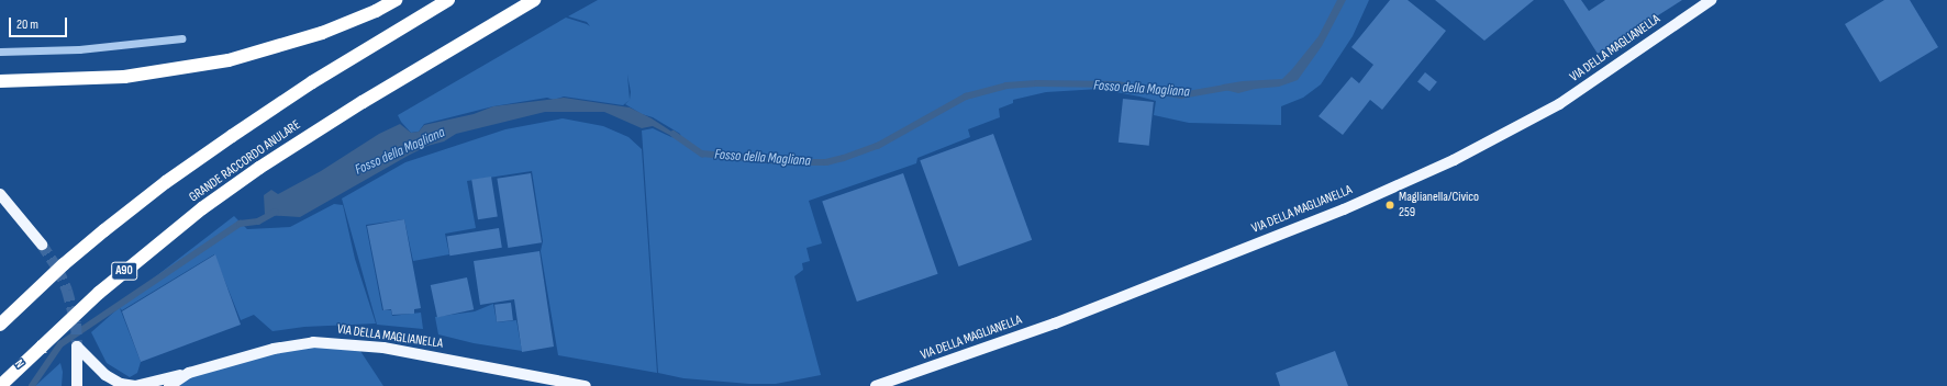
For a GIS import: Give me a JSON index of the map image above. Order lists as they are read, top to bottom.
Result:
{
  "streets": {
    "highway": ["GRANDE RACCORDO ANULARE", "A90"],
    "main road": ["VIA DELLA MAGLIANELLA"]
  },
  "water": ["Fosso della Magliana"],
  "places": ["Maglianella/Civico 259"],
  "scale_bar": "20 m",
  "north": "bottom left"
}
